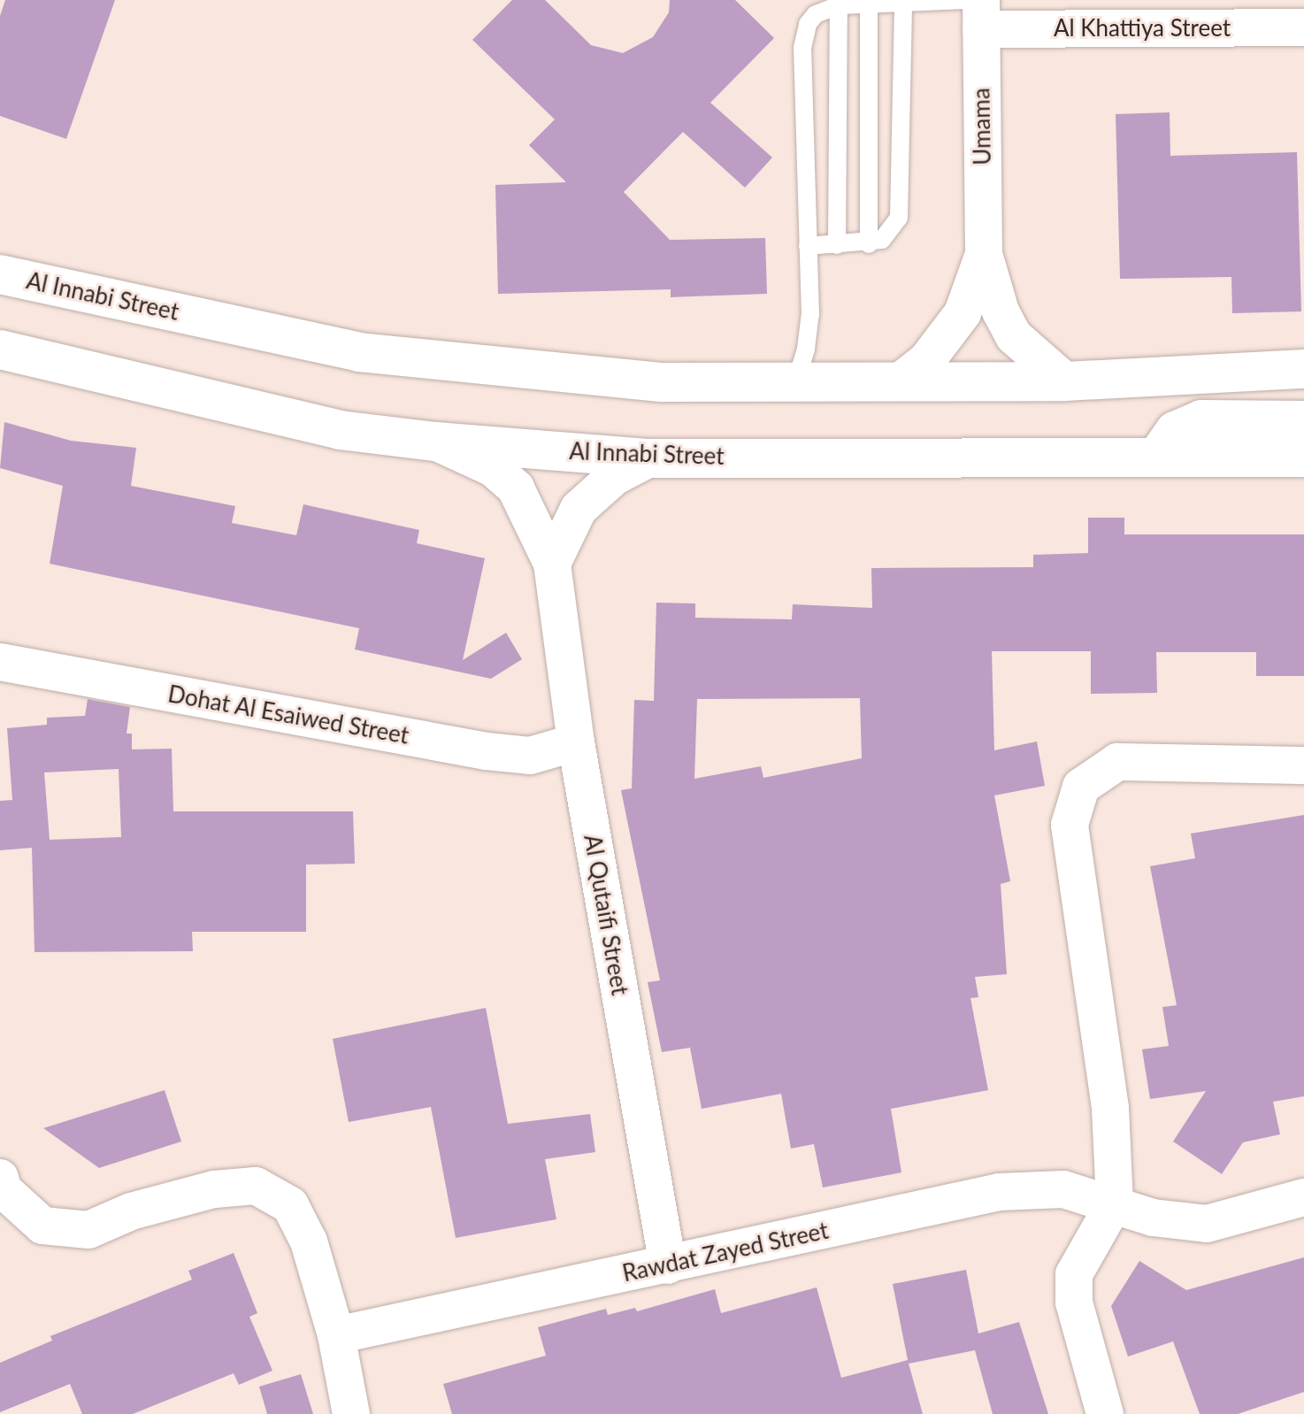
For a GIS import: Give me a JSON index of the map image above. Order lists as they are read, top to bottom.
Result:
{
  "streets": {
    "street": [
      "Al Khattiya Street",
      "Umama",
      "Al Innabi Street",
      "Dohat Al Esaiwed Street",
      "Al Qutaifi Street",
      "Rawdat Zayed Street"
    ]
  },
  "crossings": [
    ["Al Khattiya Street", "Umama"],
    ["Umama", "Al Innabi Street"],
    ["Al Innabi Street", "Al Qutaifi Street"],
    ["Dohat Al Esaiwed Street", "Al Qutaifi Street"],
    ["Al Qutaifi Street", "Rawdat Zayed Street"]
  ]
}
